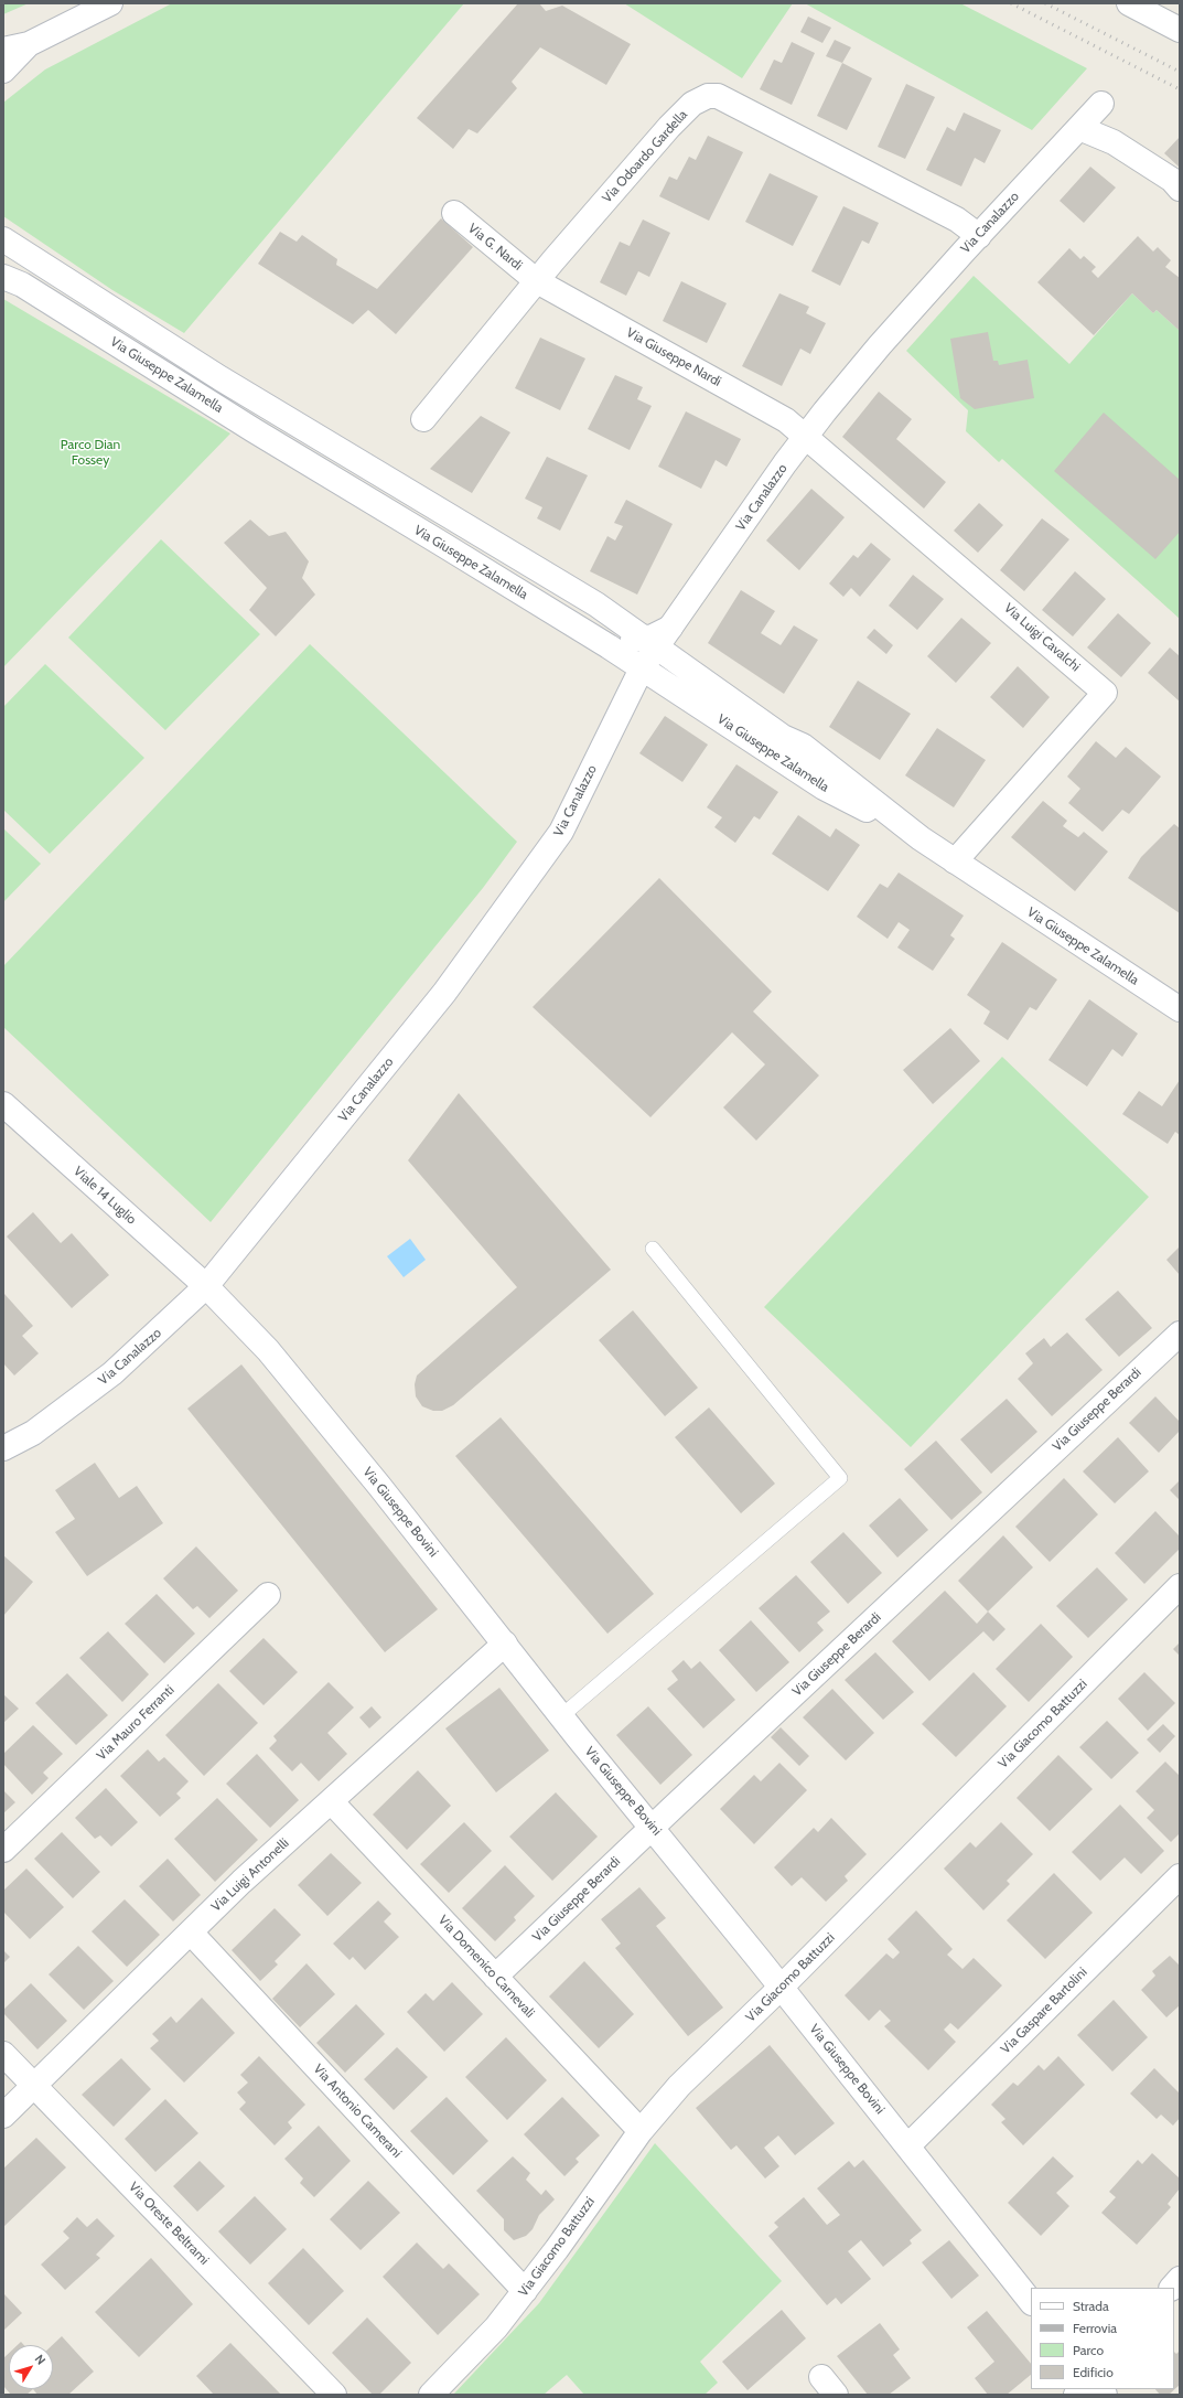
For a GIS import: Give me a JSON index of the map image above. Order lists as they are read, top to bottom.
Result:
{
  "streets": {
    "street": [
      "Via Odoardo Gardella",
      "Via Canalazzo",
      "Via G. Nardi",
      "Via Giuseppe Nardi",
      "Via Giuseppe Zalamella",
      "Via Luigi Cavalchi",
      "Viale 14 Luglio",
      "Via Giuseppe Berardi",
      "Via Giuseppe Bovini",
      "Via Mauro Ferranti",
      "Via Giacomo Battuzzi",
      "Via Luigi Antonelli",
      "Via Domenico Carnevali",
      "Via Gaspare Bartolini",
      "Via Antonio Camerani",
      "Via Oreste Beltrami"
    ]
  },
  "crossings": [
    ["Via Odoardo Gardella", "Via Canalazzo"],
    ["Via Odoardo Gardella", "Via G. Nardi"],
    ["Via Odoardo Gardella", "Via Giuseppe Nardi"],
    ["Via Canalazzo", "Via Giuseppe Nardi"],
    ["Via Canalazzo", "Via Giuseppe Zalamella"],
    ["Via Canalazzo", "Via Luigi Cavalchi"],
    ["Via Canalazzo", "Viale 14 Luglio"],
    ["Via Canalazzo", "Via Giuseppe Bovini"],
    ["Via G. Nardi", "Via Giuseppe Nardi"],
    ["Via Giuseppe Nardi", "Via Luigi Cavalchi"],
    ["Via Giuseppe Zalamella", "Via Luigi Cavalchi"],
    ["Viale 14 Luglio", "Via Giuseppe Bovini"],
    ["Via Giuseppe Berardi", "Via Giuseppe Bovini"],
    ["Via Giuseppe Berardi", "Via Domenico Carnevali"],
    ["Via Giuseppe Bovini", "Via Giacomo Battuzzi"],
    ["Via Giuseppe Bovini", "Via Luigi Antonelli"],
    ["Via Giuseppe Bovini", "Via Gaspare Bartolini"],
    ["Via Giacomo Battuzzi", "Via Domenico Carnevali"],
    ["Via Giacomo Battuzzi", "Via Antonio Camerani"],
    ["Via Luigi Antonelli", "Via Domenico Carnevali"],
    ["Via Luigi Antonelli", "Via Antonio Camerani"],
    ["Via Luigi Antonelli", "Via Oreste Beltrami"]
  ],
  "parks": ["Parco Dian Fossey"],
  "legend": [
    "Strada",
    "Ferrovia",
    "Parco",
    "Edificio"
  ],
  "north": "top right"
}
